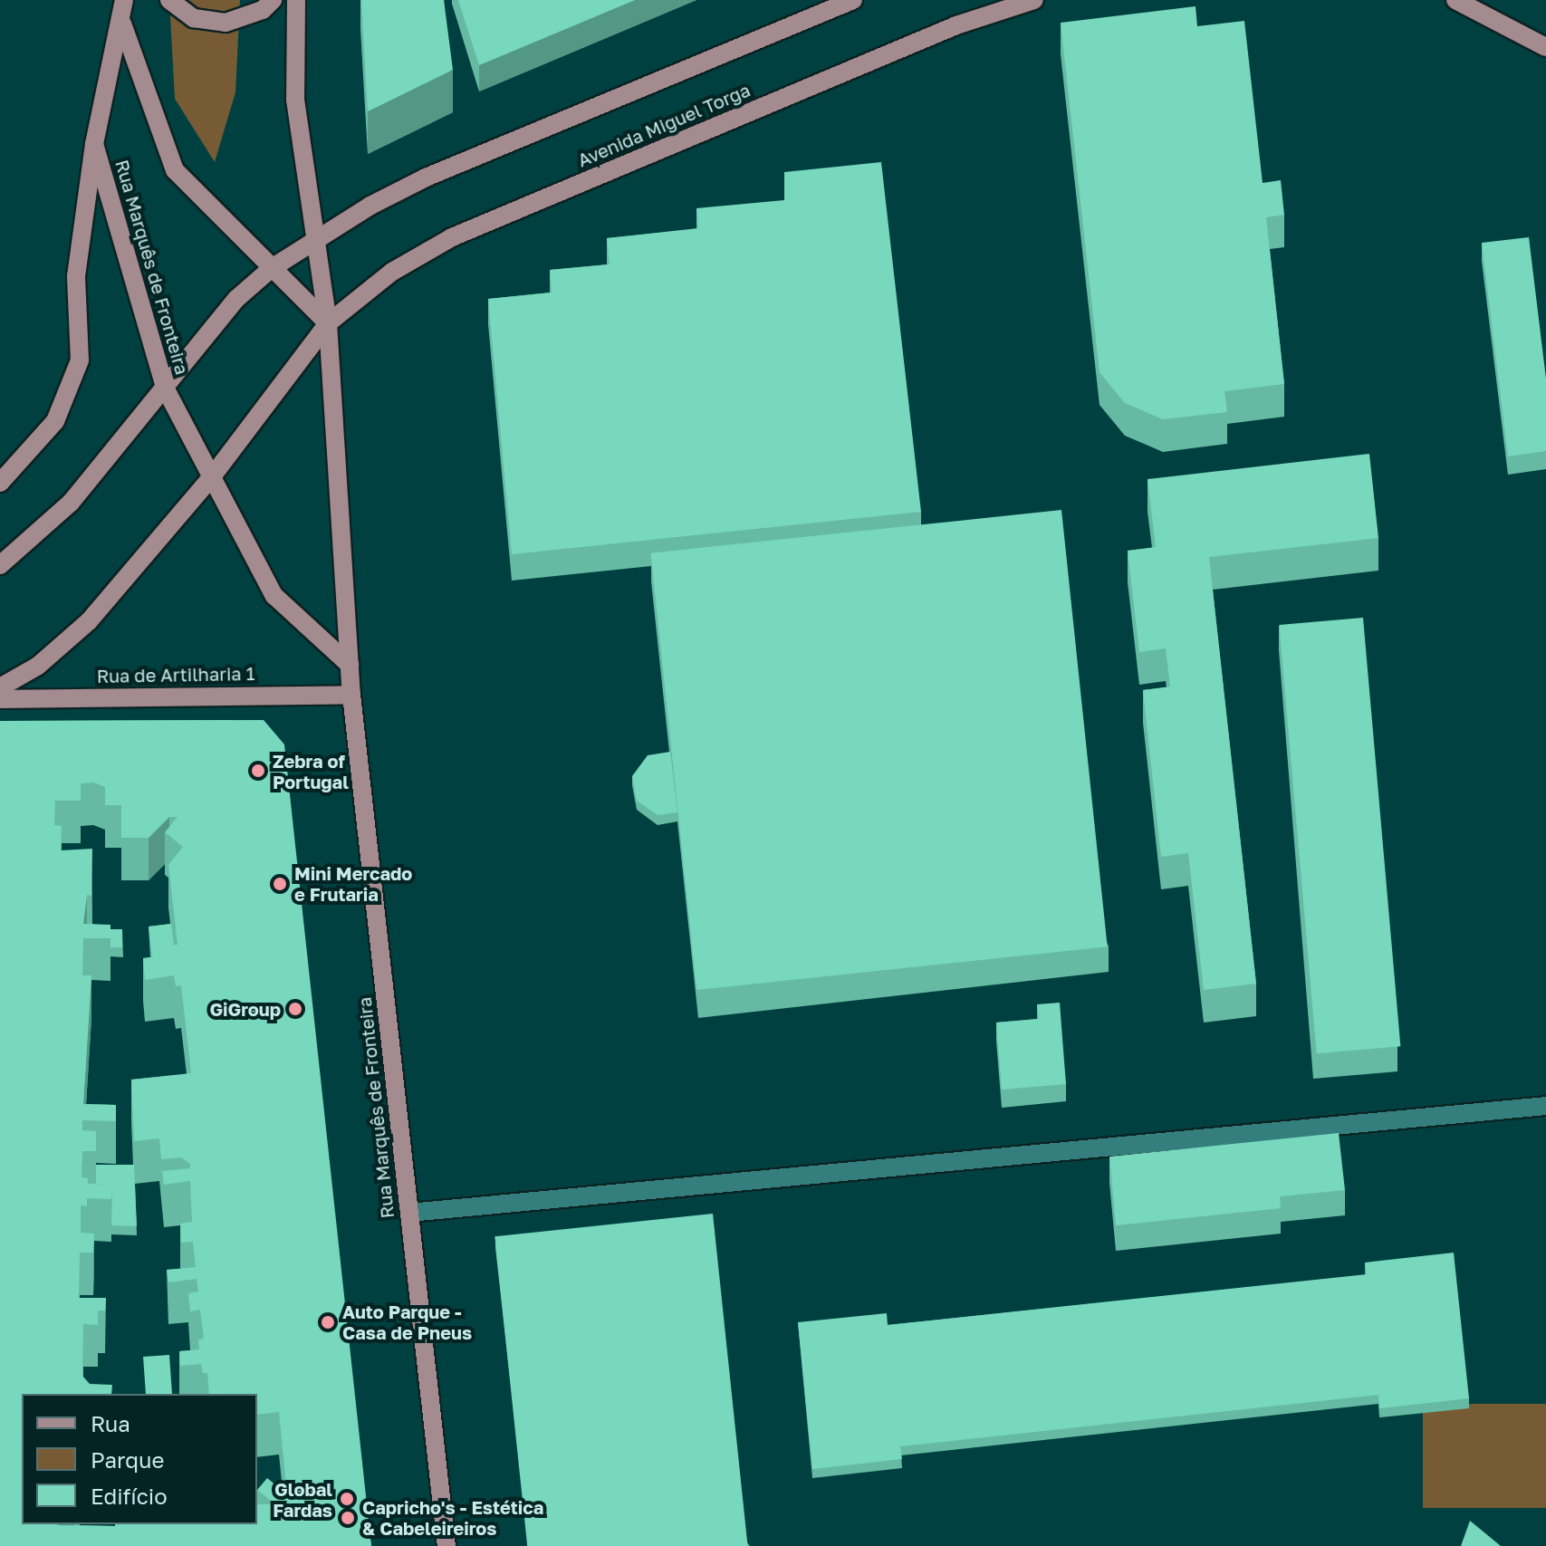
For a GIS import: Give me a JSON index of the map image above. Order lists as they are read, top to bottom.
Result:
{
  "streets": {
    "main road": ["Avenida Miguel Torga", "Rua Marquês de Fronteira", "Rua de Artilharia 1"]
  },
  "crossings": [
    ["Avenida Miguel Torga", "Rua Marquês de Fronteira"],
    ["Rua Marquês de Fronteira", "Rua de Artilharia 1"]
  ],
  "places": [
    "Zebra of Portugal",
    "Mini Mercado e Frutaria",
    "GiGroup",
    "Auto Parque - Casa de Pneus",
    "Global Fardas",
    "Capricho's - Estética & Cabeleireiros"
  ],
  "legend": ["Rua", "Parque", "Edifício"]
}
